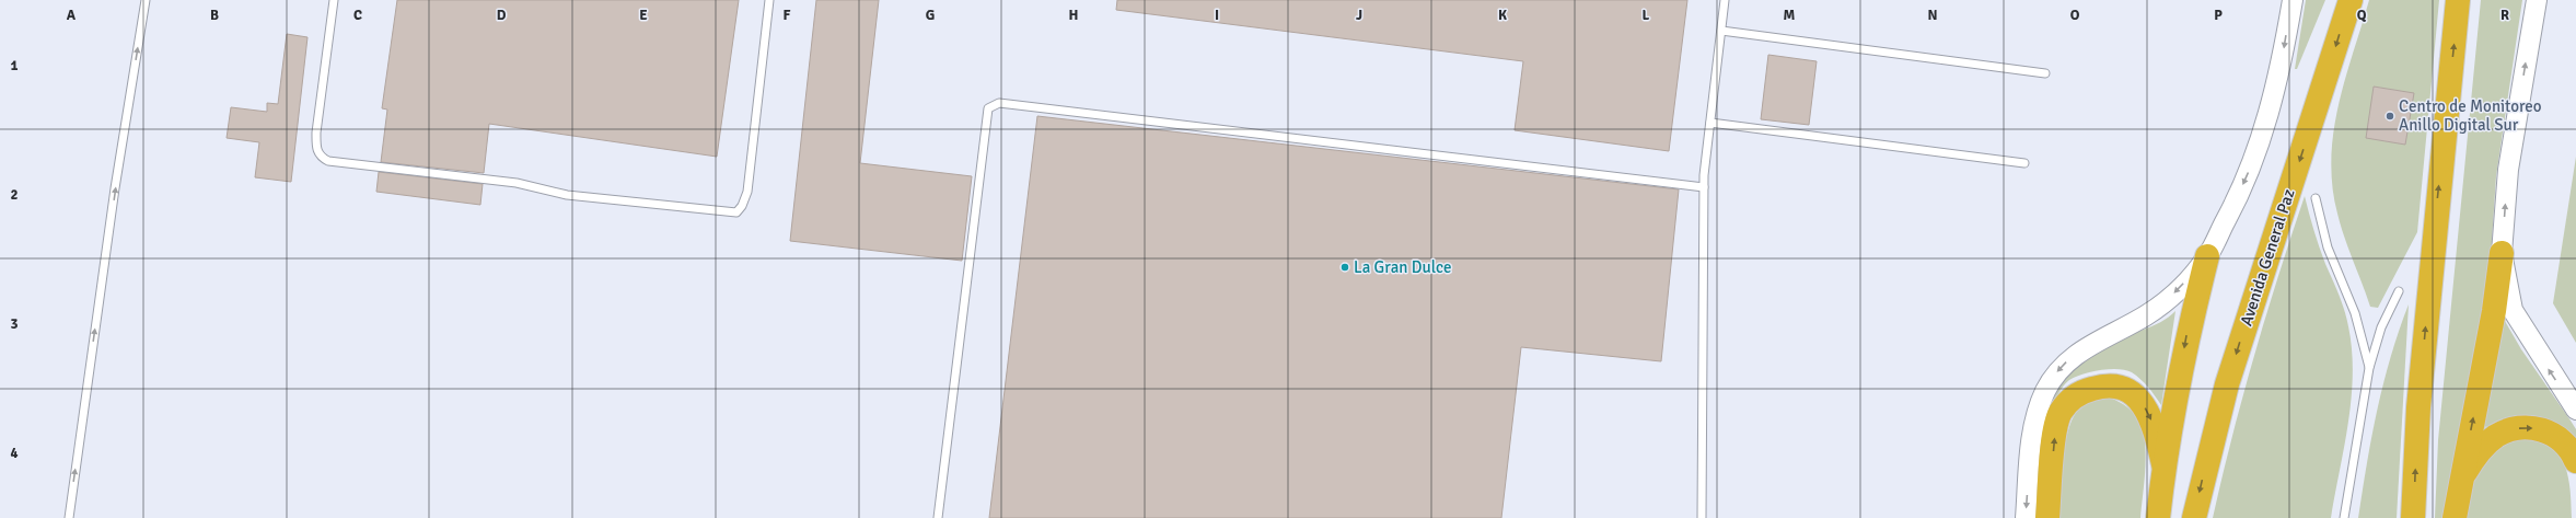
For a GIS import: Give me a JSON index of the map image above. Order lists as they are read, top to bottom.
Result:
{
  "streets": {
    "highway": ["Avenida General Paz"]
  },
  "places": ["Centro de Monitoreo Anillo Digital Sur", "La Gran Dulce"],
  "grid": {
    "columns": [
      "A",
      "B",
      "C",
      "D",
      "E",
      "F",
      "G",
      "H",
      "I",
      "J",
      "K",
      "L",
      "M",
      "N",
      "O",
      "P",
      "Q",
      "R"
    ],
    "rows": [
      "1",
      "2",
      "3",
      "4"
    ]
  }
}
